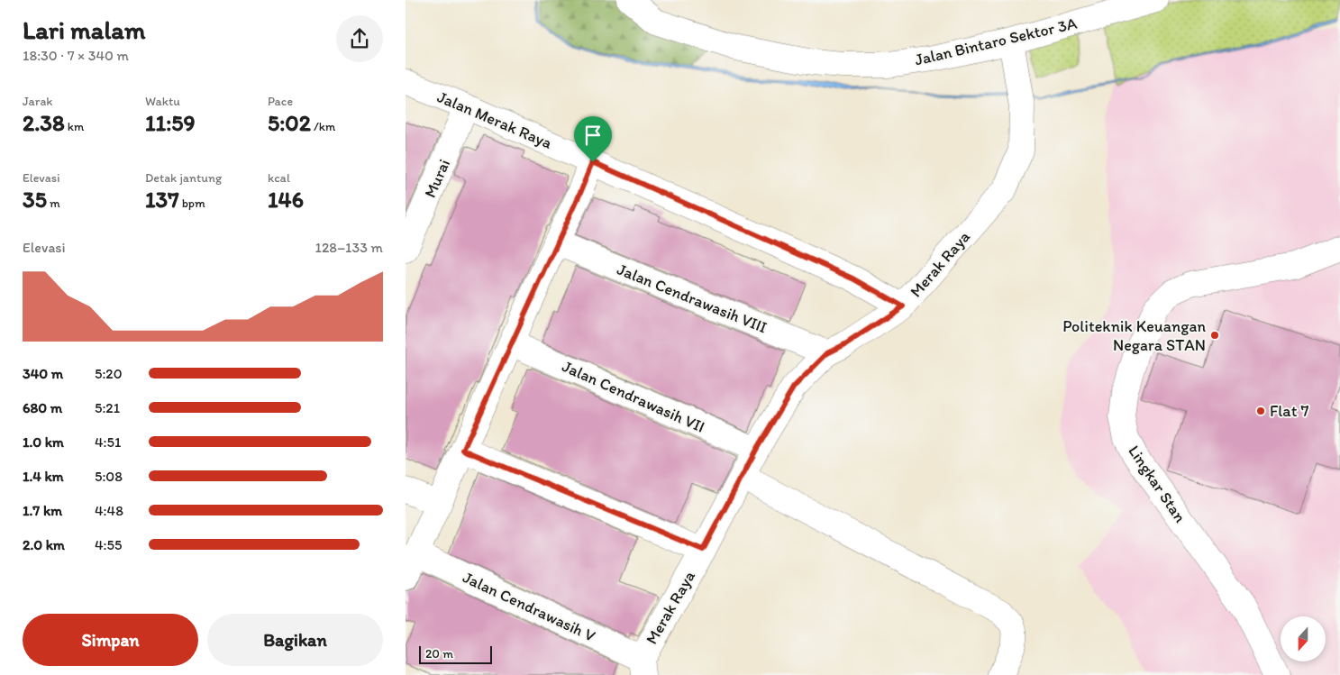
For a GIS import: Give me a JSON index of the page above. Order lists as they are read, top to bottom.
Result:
{
  "streets": {
    "street": [
      "Jalan Bintaro Sektor 3A",
      "Jalan Merak Raya",
      "Murai",
      "Merak Raya",
      "Jalan Cendrawasih VIII",
      "Jalan Cendrawasih VII",
      "Lingkar Stan",
      "Jalan Cendrawasih V"
    ]
  },
  "crossings": [
    ["Jalan Bintaro Sektor 3A", "Merak Raya"],
    ["Jalan Merak Raya", "Murai"],
    ["Jalan Merak Raya", "Merak Raya"],
    ["Merak Raya", "Jalan Cendrawasih VIII"],
    ["Merak Raya", "Jalan Cendrawasih VII"],
    ["Merak Raya", "Jalan Cendrawasih V"]
  ],
  "places": ["Politeknik Keuangan Negara STAN", "Flat 7"],
  "scale_bar": "20 m",
  "north": "bottom",
  "page": {
    "heading": ["Lari malam", "18:30 · 7 × 340 m"],
    "stats": [
      ["Jarak", "2.38 km"],
      ["Waktu", "11:59"],
      ["Pace", "5:02 /km"],
      ["Elevasi", "35 m"],
      ["Detak jantung", "137 bpm"],
      ["kcal", "146"]
    ],
    "chart": ["Elevasi", "128–133 m"],
    "list": [
      {
        "name": "340 m",
        "note": "5:20"
      },
      {
        "name": "680 m",
        "note": "5:21"
      },
      {
        "name": "1.0 km",
        "note": "4:51"
      },
      {
        "name": "1.4 km",
        "note": "5:08"
      },
      {
        "name": "1.7 km",
        "note": "4:48"
      },
      {
        "name": "2.0 km",
        "note": "4:55"
      }
    ],
    "buttons": ["Simpan", "Bagikan"],
    "scale": "20 m"
  }
}
